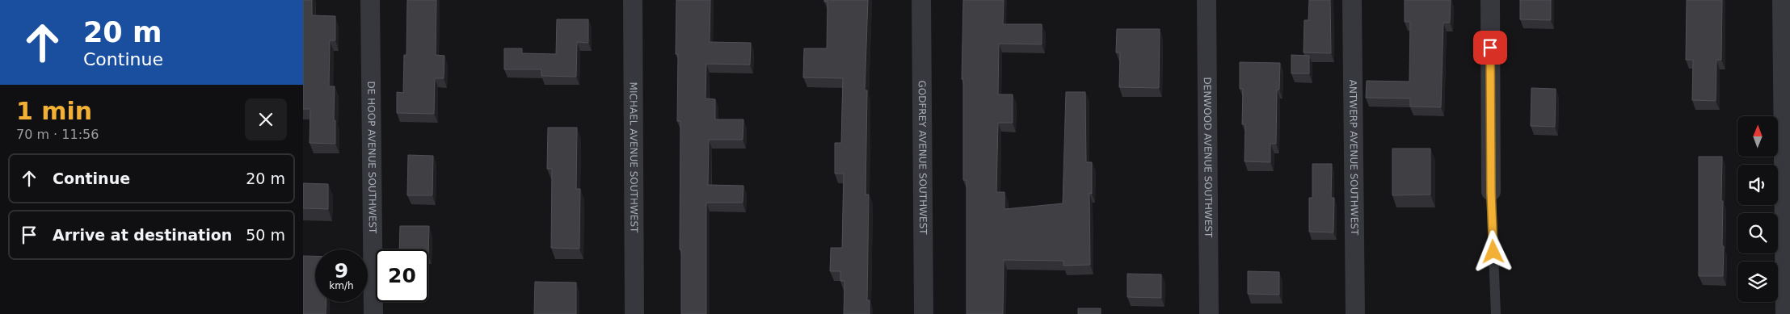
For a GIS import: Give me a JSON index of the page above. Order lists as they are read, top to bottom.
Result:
{
  "streets": {
    "street": [
      "DE HOOP AVENUE SOUTHWEST",
      "MICHAEL AVENUE SOUTHWEST",
      "GODFREY AVENUE SOUTHWEST",
      "DENWOOD AVENUE SOUTHWEST",
      "ANTWERP AVENUE SOUTHWEST"
    ]
  },
  "north": "top",
  "page": {
    "turn": ["20 m", "Continue"],
    "heading": ["1 min", "70 m · 11:56"],
    "list": [
      {
        "name": "Continue",
        "value": "20 m"
      },
      {
        "name": "Arrive at destination",
        "value": "50 m"
      }
    ],
    "speed": "9 km/h",
    "limit": "20"
  }
}
